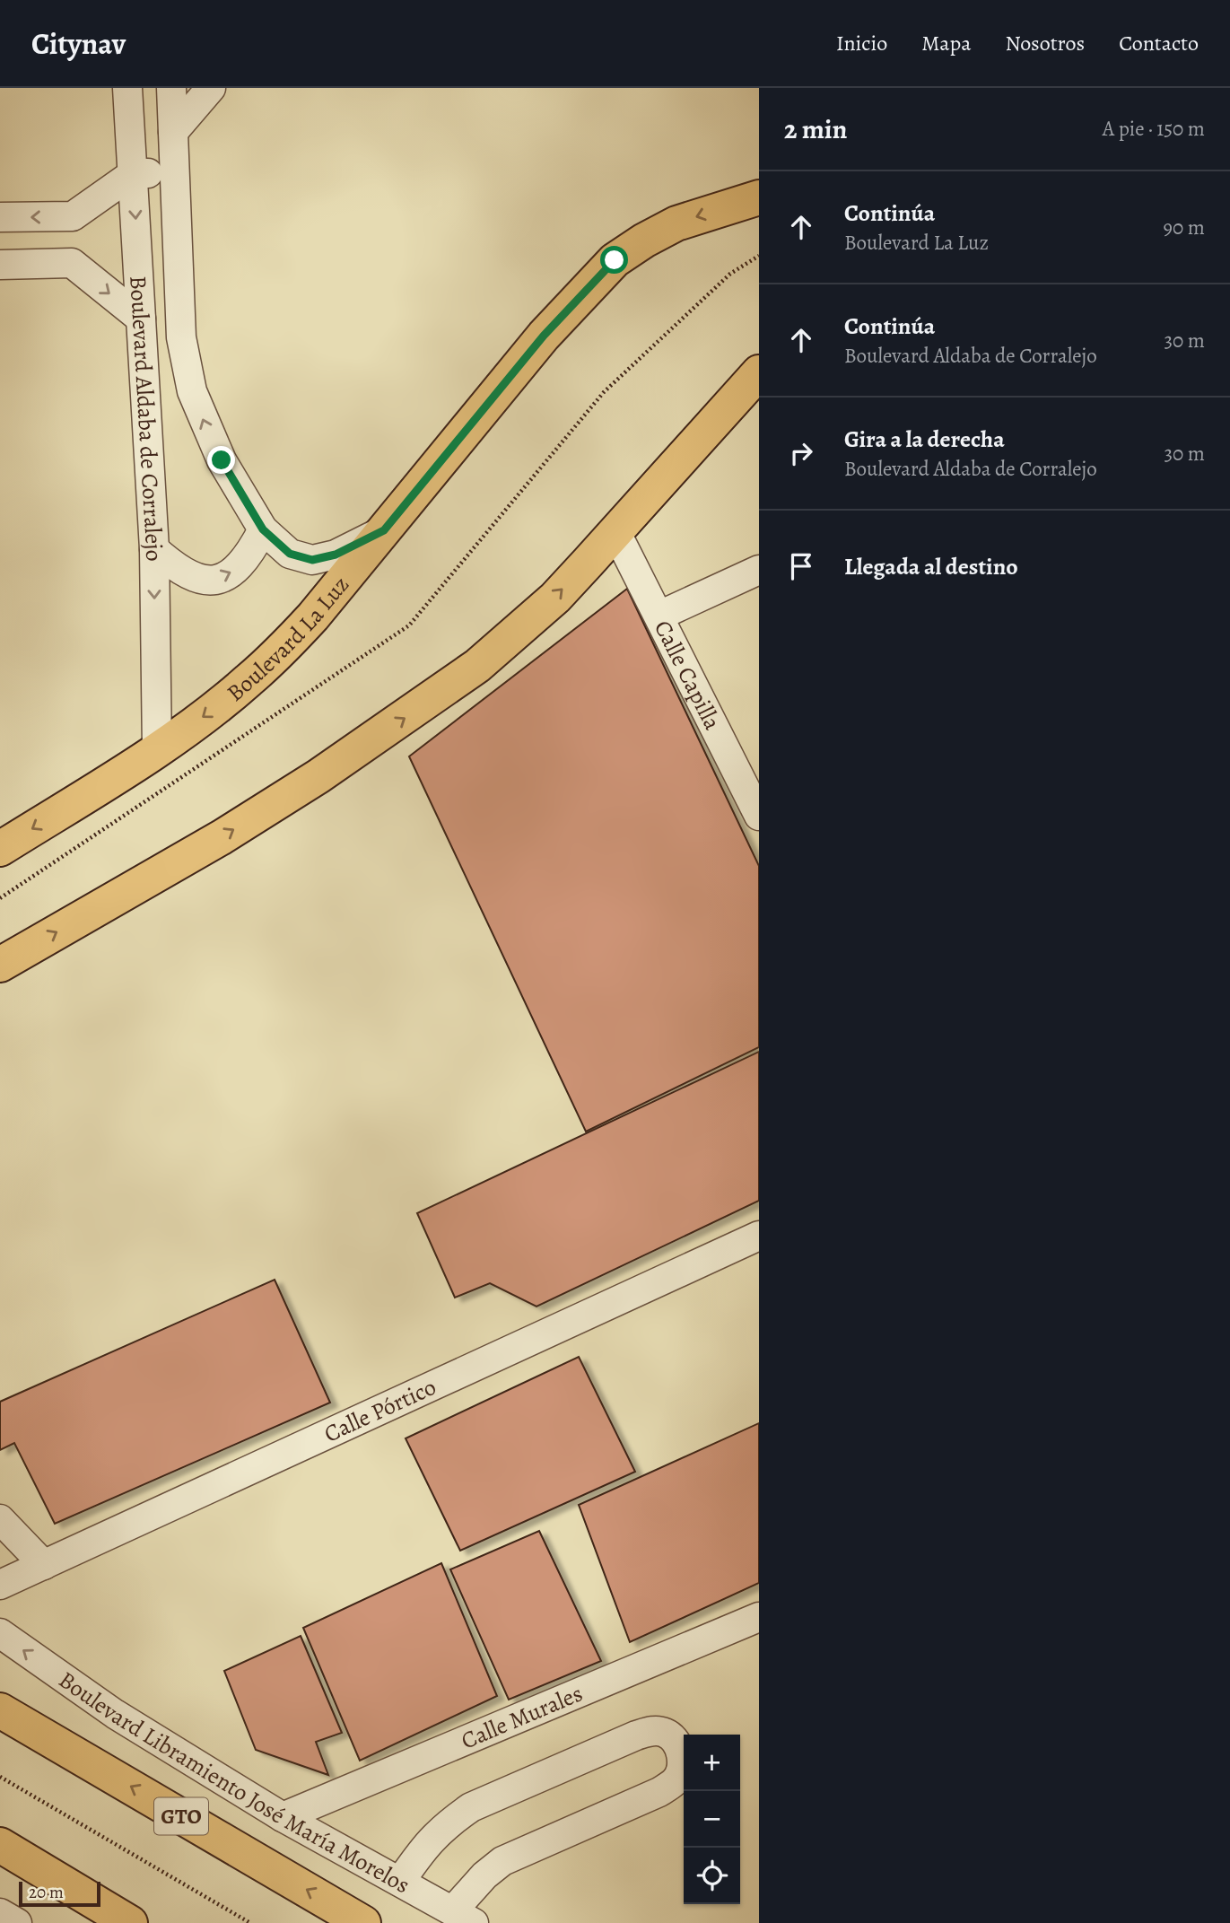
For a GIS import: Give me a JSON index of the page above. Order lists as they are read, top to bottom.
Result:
{
  "streets": {
    "main road": ["Boulevard La Luz", "GTO"],
    "street": [
      "Boulevard Aldaba de Corralejo",
      "Calle Capilla",
      "Calle Pórtico",
      "Calle Murales",
      "Boulevard Libramiento José María Morelos"
    ]
  },
  "crossings": [
    ["Boulevard Aldaba de Corralejo", "Boulevard La Luz"],
    ["Calle Murales", "Boulevard Libramiento José María Morelos"]
  ],
  "one_way": ["Boulevard Libramiento José María Morelos"],
  "scale_bar": "20 m",
  "page": {
    "header": "Citynav",
    "nav": [
      "Inicio",
      "Mapa",
      "Nosotros",
      "Contacto"
    ],
    "heading": ["2 min", "A pie · 150 m"],
    "list": [
      ["Continúa", "Boulevard La Luz", "90 m"],
      ["Continúa", "Boulevard Aldaba de Corralejo", "30 m"],
      ["Gira a la derecha", "Boulevard Aldaba de Corralejo", "30 m"],
      "Llegada al destino"
    ],
    "map_buttons": ["+", "−"],
    "scale": "20 m"
  }
}
